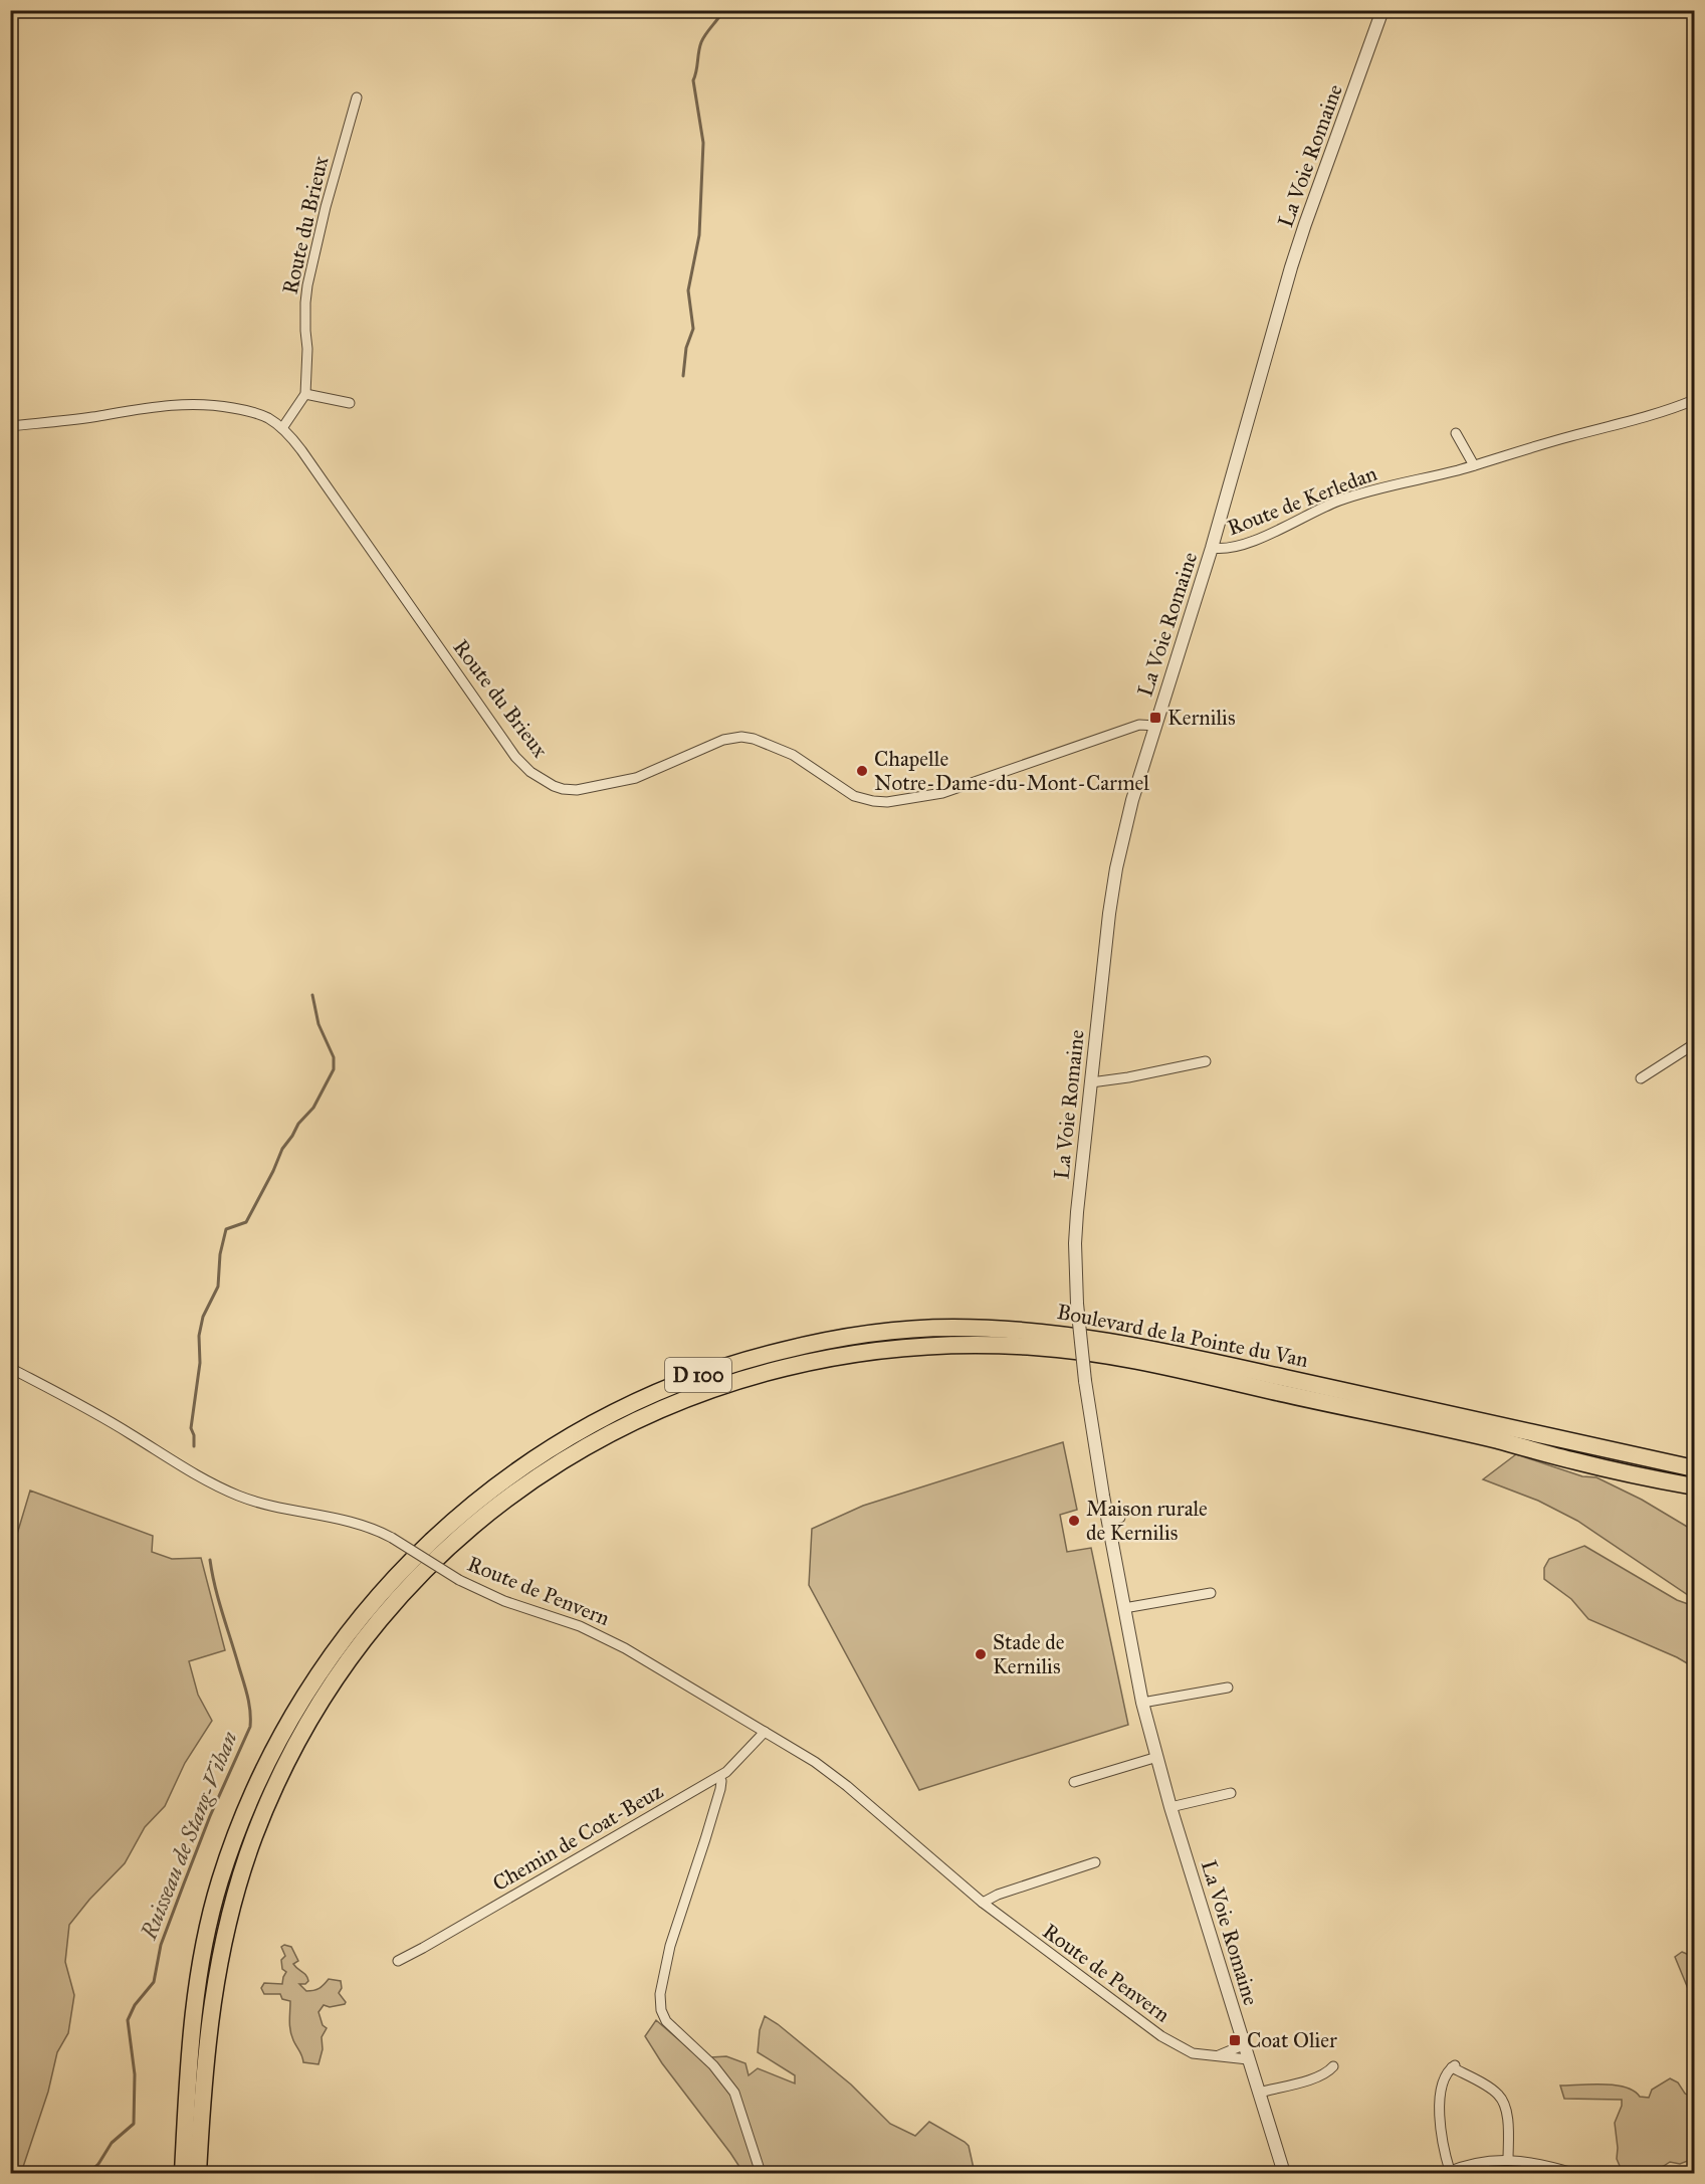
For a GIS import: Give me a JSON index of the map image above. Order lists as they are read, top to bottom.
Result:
{
  "streets": {
    "highway": ["Boulevard de la Pointe du Van", "D 100"],
    "street": [
      "La Voie Romaine",
      "Route du Brieux",
      "Route de Kerledan",
      "Route de Penvern",
      "Chemin de Coat-Beuz"
    ]
  },
  "crossings": [
    ["La Voie Romaine", "Route du Brieux"],
    ["La Voie Romaine", "Route de Kerledan"],
    ["La Voie Romaine", "Route de Penvern"],
    ["Route de Penvern", "Chemin de Coat-Beuz"]
  ],
  "water": ["Ruisseau de Stang-Vihan"],
  "places": {
    "transit": ["Kernilis", "Coat Olier"],
    "other": ["Chapelle Notre-Dame-du-Mont-Carmel", "Maison rurale de Kernilis", "Stade de Kernilis"]
  }
}
